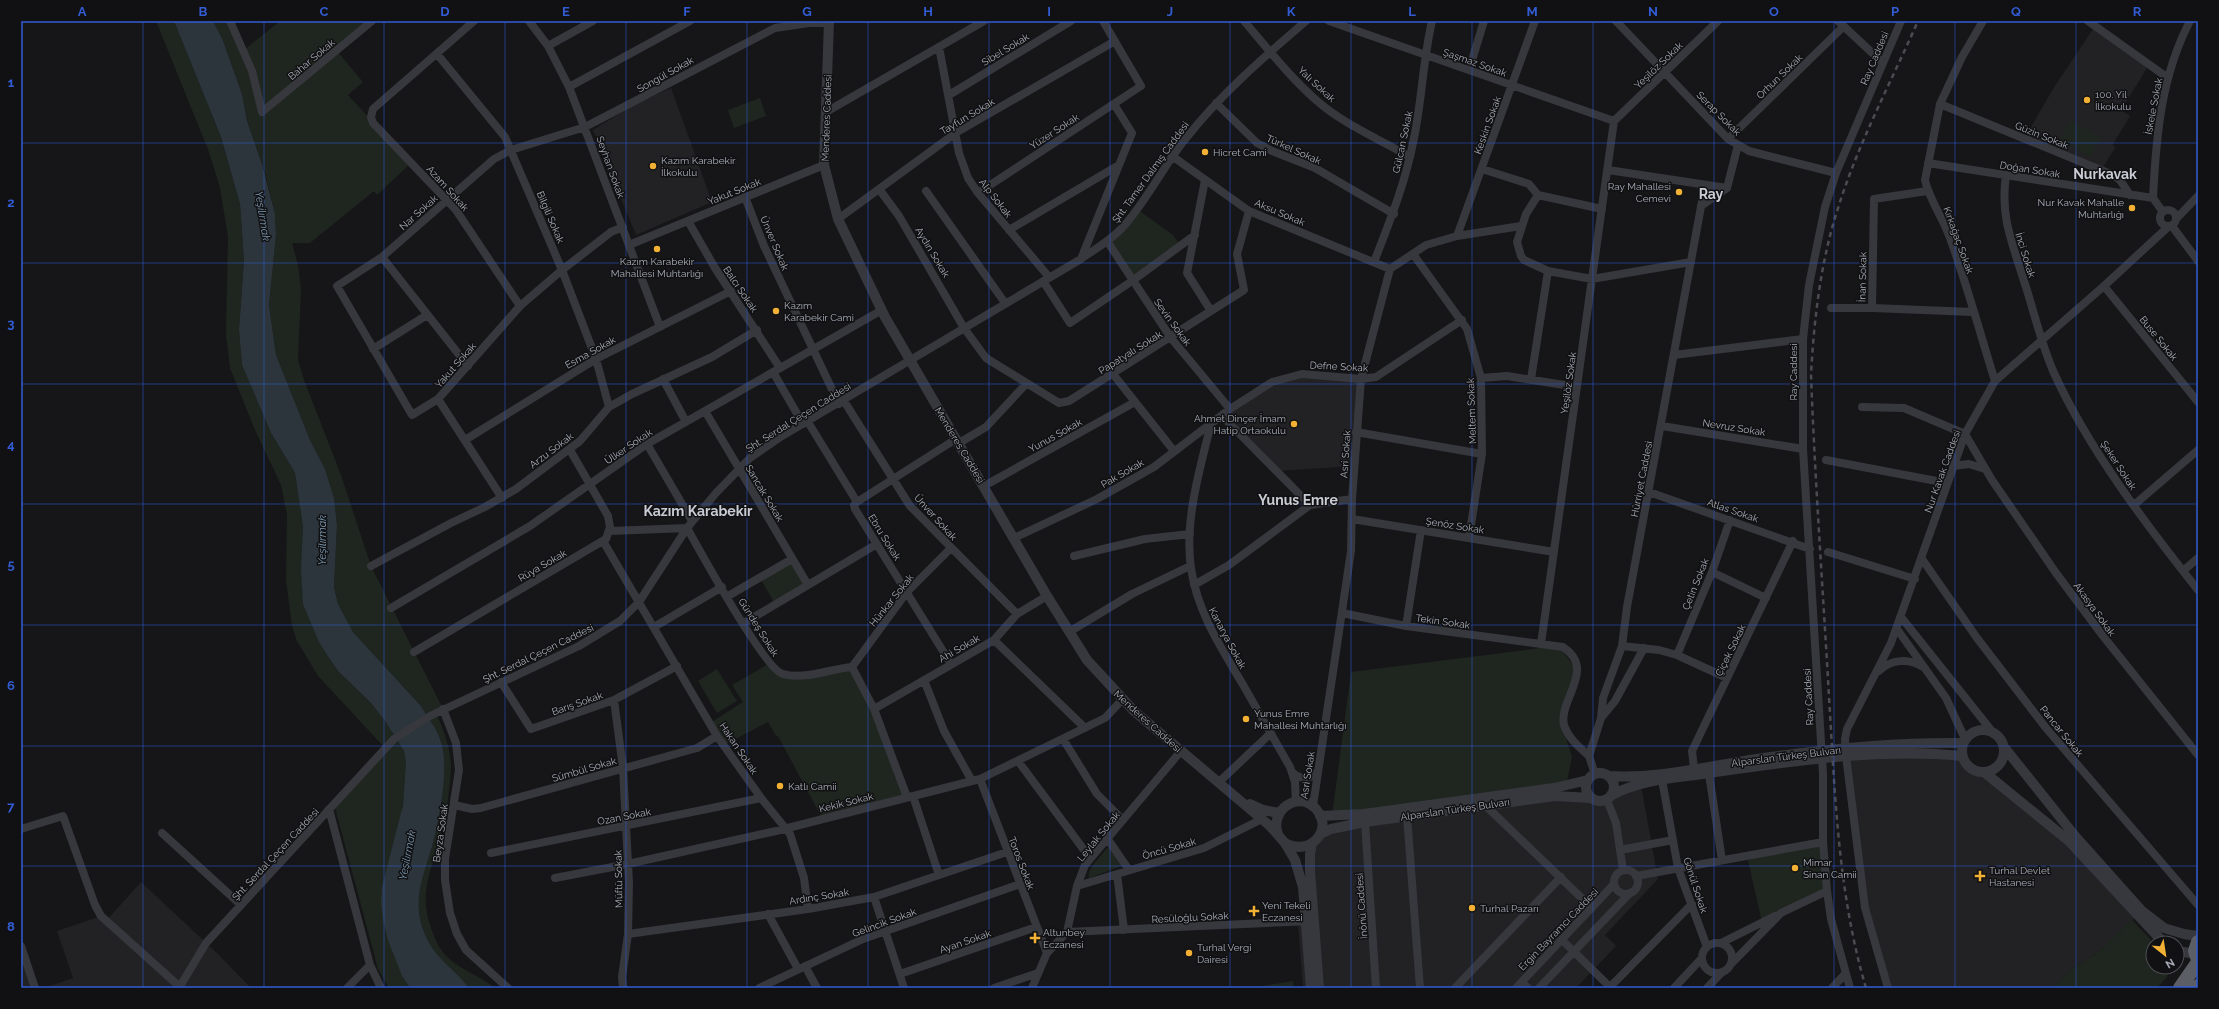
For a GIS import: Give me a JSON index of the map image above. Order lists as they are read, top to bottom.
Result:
{
  "streets": {
    "street": [
      "Sibel Sokak",
      "Ray Caddesi",
      "Bahar Sokak",
      "Şaşmaz Sokak",
      "Yeşilöz Sokak",
      "Songül Sokak",
      "Orhun Sokak",
      "Yalı Sokak",
      "İskele Sokak",
      "Serap Sokak",
      "Tayfun Sokak",
      "Menderes Caddesi",
      "Keskin Sokak",
      "Yüzer Sokak",
      "Güzin Sokak",
      "Gülcan Sokak",
      "Türkel Sokak",
      "Seyhan Sokak",
      "Doğan Sokak",
      "Şht. Tamer Dalmış Caddesi",
      "Azam Sokak",
      "Yakut Sokak",
      "Alp Sokak",
      "Nar Sokak",
      "Aksu Sokak",
      "Bilgili Sokak",
      "Kırkağaç Sokak",
      "Ünver Sokak",
      "Aydın Sokak",
      "İnci Sokak",
      "İnan Sokak",
      "Balcı Sokak",
      "Sevin Sokak",
      "Buse Sokak",
      "Esma Sokak",
      "Papatyalı Sokak",
      "Defne Sokak",
      "Meltem Sokak",
      "Şht. Serdal Çeçen Caddesi",
      "Nevruz Sokak",
      "Yunus Sokak",
      "Ülker Sokak",
      "Arzu Sokak",
      "Asri Sokak",
      "Şeker Sokak",
      "Nur Kavak Caddesi",
      "Pak Sokak",
      "Hürriyet Caddesi",
      "Sancak Sokak",
      "Atlas Sokak",
      "Şenöz Sokak",
      "Ebru Sokak",
      "Rüya Sokak",
      "Çetin Sokak",
      "Hünkar Sokak",
      "Akasya Sokak",
      "Tekin Sokak",
      "Gündeş Sokak",
      "Kanarya Sokak",
      "Ahi Sokak",
      "Çiçek Sokak",
      "Barış Sokak",
      "Pancar Sokak",
      "Hakan Sokak",
      "Alparslan Türkeş Bulvarı",
      "Sümbül Sokak",
      "Kekik Sokak",
      "Ozan Sokak",
      "Beyza Sokak",
      "Leylak Sokak",
      "Öncü Sokak",
      "Toros Sokak",
      "Müftü Sokak",
      "Gönül Sokak",
      "Ardınç Sokak",
      "İnönü Caddesi",
      "Resüloğlu Sokak",
      "Gelincik Sokak",
      "Ergin Bayramcı Caddesi",
      "Ayan Sokak"
    ]
  },
  "crossings": [
    ["Sibel Sokak", "Alp Sokak"],
    ["Ray Caddesi", "Serap Sokak"],
    ["Ray Caddesi", "Nevruz Sokak"],
    ["Ray Caddesi", "Atlas Sokak"],
    ["Şaşmaz Sokak", "Yeşilöz Sokak"],
    ["Şaşmaz Sokak", "Keskin Sokak"],
    ["Şaşmaz Sokak", "Gülcan Sokak"],
    ["Yeşilöz Sokak", "Serap Sokak"],
    ["Yeşilöz Sokak", "Şenöz Sokak"],
    ["Yeşilöz Sokak", "Tekin Sokak"],
    ["Songül Sokak", "Menderes Caddesi"],
    ["Songül Sokak", "Seyhan Sokak"],
    ["Songül Sokak", "Nar Sokak"],
    ["Songül Sokak", "Bilgili Sokak"],
    ["Orhun Sokak", "Serap Sokak"],
    ["Yalı Sokak", "Gülcan Sokak"],
    ["Yalı Sokak", "Şht. Tamer Dalmış Caddesi"],
    ["İskele Sokak", "Doğan Sokak"],
    ["Tayfun Sokak", "Menderes Caddesi"],
    ["Tayfun Sokak", "Yüzer Sokak"],
    ["Tayfun Sokak", "Alp Sokak"],
    ["Tayfun Sokak", "Aydın Sokak"],
    ["Menderes Caddesi", "Şht. Tamer Dalmış Caddesi"],
    ["Menderes Caddesi", "Yakut Sokak"],
    ["Menderes Caddesi", "Şht. Serdal Çeçen Caddesi"],
    ["Menderes Caddesi", "Yunus Sokak"],
    ["Menderes Caddesi", "Ülker Sokak"],
    ["Menderes Caddesi", "Asri Sokak"],
    ["Menderes Caddesi", "Pak Sokak"],
    ["Menderes Caddesi", "Kanarya Sokak"],
    ["Menderes Caddesi", "Ahi Sokak"],
    ["Menderes Caddesi", "Alparslan Türkeş Bulvarı"],
    ["Menderes Caddesi", "Kekik Sokak"],
    ["Menderes Caddesi", "Leylak Sokak"],
    ["Menderes Caddesi", "Öncü Sokak"],
    ["Menderes Caddesi", "Resüloğlu Sokak"],
    ["Yüzer Sokak", "Alp Sokak"],
    ["Güzin Sokak", "Doğan Sokak"],
    ["Gülcan Sokak", "Türkel Sokak"],
    ["Gülcan Sokak", "Aksu Sokak"],
    ["Türkel Sokak", "Şht. Tamer Dalmış Caddesi"],
    ["Seyhan Sokak", "Yakut Sokak"],
    ["Seyhan Sokak", "Esma Sokak"],
    ["Doğan Sokak", "İnci Sokak"],
    ["Şht. Tamer Dalmış Caddesi", "Alp Sokak"],
    ["Şht. Tamer Dalmış Caddesi", "Aksu Sokak"],
    ["Şht. Tamer Dalmış Caddesi", "Aydın Sokak"],
    ["Şht. Tamer Dalmış Caddesi", "Sevin Sokak"],
    ["Şht. Tamer Dalmış Caddesi", "Papatyalı Sokak"],
    ["Şht. Tamer Dalmış Caddesi", "Şht. Serdal Çeçen Caddesi"],
    ["Azam Sokak", "Yakut Sokak"],
    ["Azam Sokak", "Nar Sokak"],
    ["Azam Sokak", "Bilgili Sokak"],
    ["Yakut Sokak", "Nar Sokak"],
    ["Yakut Sokak", "Bilgili Sokak"],
    ["Yakut Sokak", "Ünver Sokak"],
    ["Yakut Sokak", "Balcı Sokak"],
    ["Alp Sokak", "Sevin Sokak"],
    ["Nar Sokak", "Bilgili Sokak"],
    ["Aksu Sokak", "Papatyalı Sokak"],
    ["Aksu Sokak", "Asri Sokak"],
    ["Bilgili Sokak", "Esma Sokak"],
    ["Bilgili Sokak", "Arzu Sokak"],
    ["Kırkağaç Sokak", "İnan Sokak"],
    ["Kırkağaç Sokak", "Nur Kavak Caddesi"],
    ["Ünver Sokak", "Şht. Serdal Çeçen Caddesi"],
    ["Ünver Sokak", "Ülker Sokak"],
    ["Ünver Sokak", "Hünkar Sokak"],
    ["Ünver Sokak", "Ahi Sokak"],
    ["Aydın Sokak", "Papatyalı Sokak"],
    ["İnci Sokak", "Şeker Sokak"],
    ["İnci Sokak", "Nur Kavak Caddesi"],
    ["Balcı Sokak", "Esma Sokak"],
    ["Balcı Sokak", "Ülker Sokak"],
    ["Balcı Sokak", "Arzu Sokak"],
    ["Balcı Sokak", "Ebru Sokak"],
    ["Sevin Sokak", "Papatyalı Sokak"],
    ["Sevin Sokak", "Defne Sokak"],
    ["Sevin Sokak", "Pak Sokak"],
    ["Buse Sokak", "Nur Kavak Caddesi"],
    ["Defne Sokak", "Meltem Sokak"],
    ["Defne Sokak", "Asri Sokak"],
    ["Defne Sokak", "Pak Sokak"],
    ["Meltem Sokak", "Şenöz Sokak"],
    ["Şht. Serdal Çeçen Caddesi", "Sancak Sokak"],
    ["Şht. Serdal Çeçen Caddesi", "Ebru Sokak"],
    ["Şht. Serdal Çeçen Caddesi", "Gündeş Sokak"],
    ["Şht. Serdal Çeçen Caddesi", "Barış Sokak"],
    ["Şht. Serdal Çeçen Caddesi", "Hakan Sokak"],
    ["Şht. Serdal Çeçen Caddesi", "Beyza Sokak"],
    ["Nevruz Sokak", "Hürriyet Caddesi"],
    ["Ülker Sokak", "Sancak Sokak"],
    ["Ülker Sokak", "Ebru Sokak"],
    ["Asri Sokak", "Şenöz Sokak"],
    ["Asri Sokak", "Tekin Sokak"],
    ["Asri Sokak", "Kanarya Sokak"],
    ["Asri Sokak", "Alparslan Türkeş Bulvarı"],
    ["Şeker Sokak", "Nur Kavak Caddesi"],
    ["Nur Kavak Caddesi", "Akasya Sokak"],
    ["Nur Kavak Caddesi", "Pancar Sokak"],
    ["Nur Kavak Caddesi", "Alparslan Türkeş Bulvarı"],
    ["Pak Sokak", "Kanarya Sokak"],
    ["Hürriyet Caddesi", "Atlas Sokak"],
    ["Atlas Sokak", "Çetin Sokak"],
    ["Atlas Sokak", "Çiçek Sokak"],
    ["Ebru Sokak", "Hünkar Sokak"],
    ["Ebru Sokak", "Ahi Sokak"],
    ["Rüya Sokak", "Hakan Sokak"],
    ["Hünkar Sokak", "Gündeş Sokak"],
    ["Kanarya Sokak", "Alparslan Türkeş Bulvarı"],
    ["Ahi Sokak", "Toros Sokak"],
    ["Çiçek Sokak", "Alparslan Türkeş Bulvarı"],
    ["Barış Sokak", "Hakan Sokak"],
    ["Barış Sokak", "Müftü Sokak"],
    ["Hakan Sokak", "Sümbül Sokak"],
    ["Hakan Sokak", "Kekik Sokak"],
    ["Hakan Sokak", "Ozan Sokak"],
    ["Hakan Sokak", "Ardınç Sokak"],
    ["Alparslan Türkeş Bulvarı", "Gönül Sokak"],
    ["Alparslan Türkeş Bulvarı", "İnönü Caddesi"],
    ["Sümbül Sokak", "Beyza Sokak"],
    ["Sümbül Sokak", "Müftü Sokak"],
    ["Kekik Sokak", "Toros Sokak"],
    ["Kekik Sokak", "Müftü Sokak"],
    ["Ozan Sokak", "Müftü Sokak"],
    ["Leylak Sokak", "Öncü Sokak"],
    ["Leylak Sokak", "Resüloğlu Sokak"],
    ["Toros Sokak", "Ardınç Sokak"],
    ["Toros Sokak", "Gelincik Sokak"],
    ["Toros Sokak", "Ayan Sokak"],
    ["Müftü Sokak", "Ardınç Sokak"]
  ],
  "districts": [
    "Nurkavak",
    "Ray",
    "Yunus Emre",
    "Kazım Karabekir"
  ],
  "water": ["Yeşilırmak"],
  "places": {
    "other": [
      "100. Yil İlkokulu",
      "Hicret Cami",
      "Kazım Karabekir İlkokulu",
      "Ray Mahallesi Cemevi",
      "Nur Kavak Mahalle Muhtarlığı",
      "Kazım Karabekir Mahallesi Muhtarlığı",
      "Kazım Karabekir Cami",
      "Ahmet Dinçer İmam Hatip Ortaokulu",
      "Yunus Emre Mahallesi Muhtarlığı",
      "Katlı Camii",
      "Mimar Sinan Camii",
      "Turhal Pazarı",
      "Turhal Vergi Dairesi"
    ],
    "health": ["Turhal Devlet Hastanesi", "Yeni Tekeli Eczanesi", "Altunbey Eczanesi"]
  },
  "north": "bottom right",
  "grid": {
    "columns": [
      "A",
      "B",
      "C",
      "D",
      "E",
      "F",
      "G",
      "H",
      "I",
      "J",
      "K",
      "L",
      "M",
      "N",
      "O",
      "P",
      "Q",
      "R"
    ],
    "rows": [
      "1",
      "2",
      "3",
      "4",
      "5",
      "6",
      "7",
      "8"
    ]
  }
}
